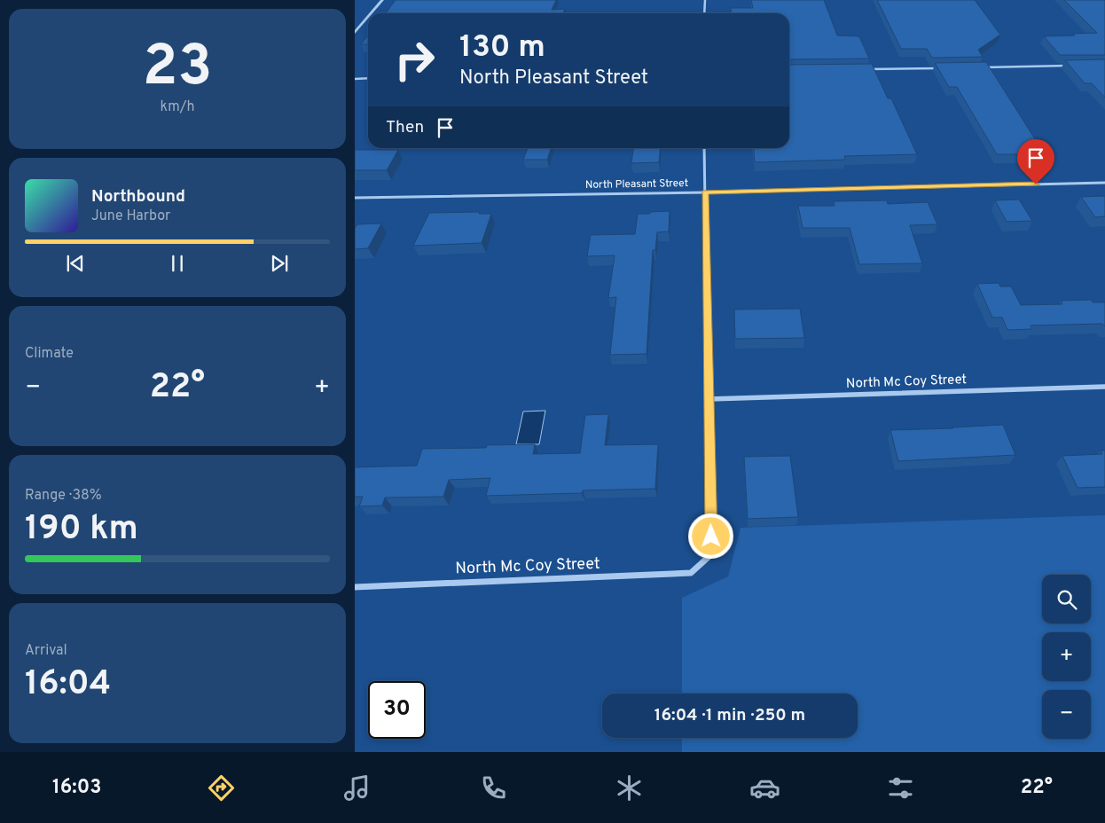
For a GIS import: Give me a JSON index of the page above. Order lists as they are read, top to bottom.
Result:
{
  "streets": {
    "street": ["North Pleasant Street", "North Mc Coy Street"]
  },
  "page": {
    "tile": [
      ["23", "km/h"],
      "Climate",
      ["Range · 38%", "190 km"],
      ["Arrival", "16:04"]
    ],
    "turn": ["130 m", "North Pleasant Street"],
    "then": "Then",
    "song": ["Northbound", "June Harbor"],
    "heat": ["−", "22°", "+"],
    "map_buttons": ["+", "−"],
    "limit": "30",
    "trip": "16:04 · 1 min · 250 m",
    "tabs": ["16:03", "22°"]
  }
}
